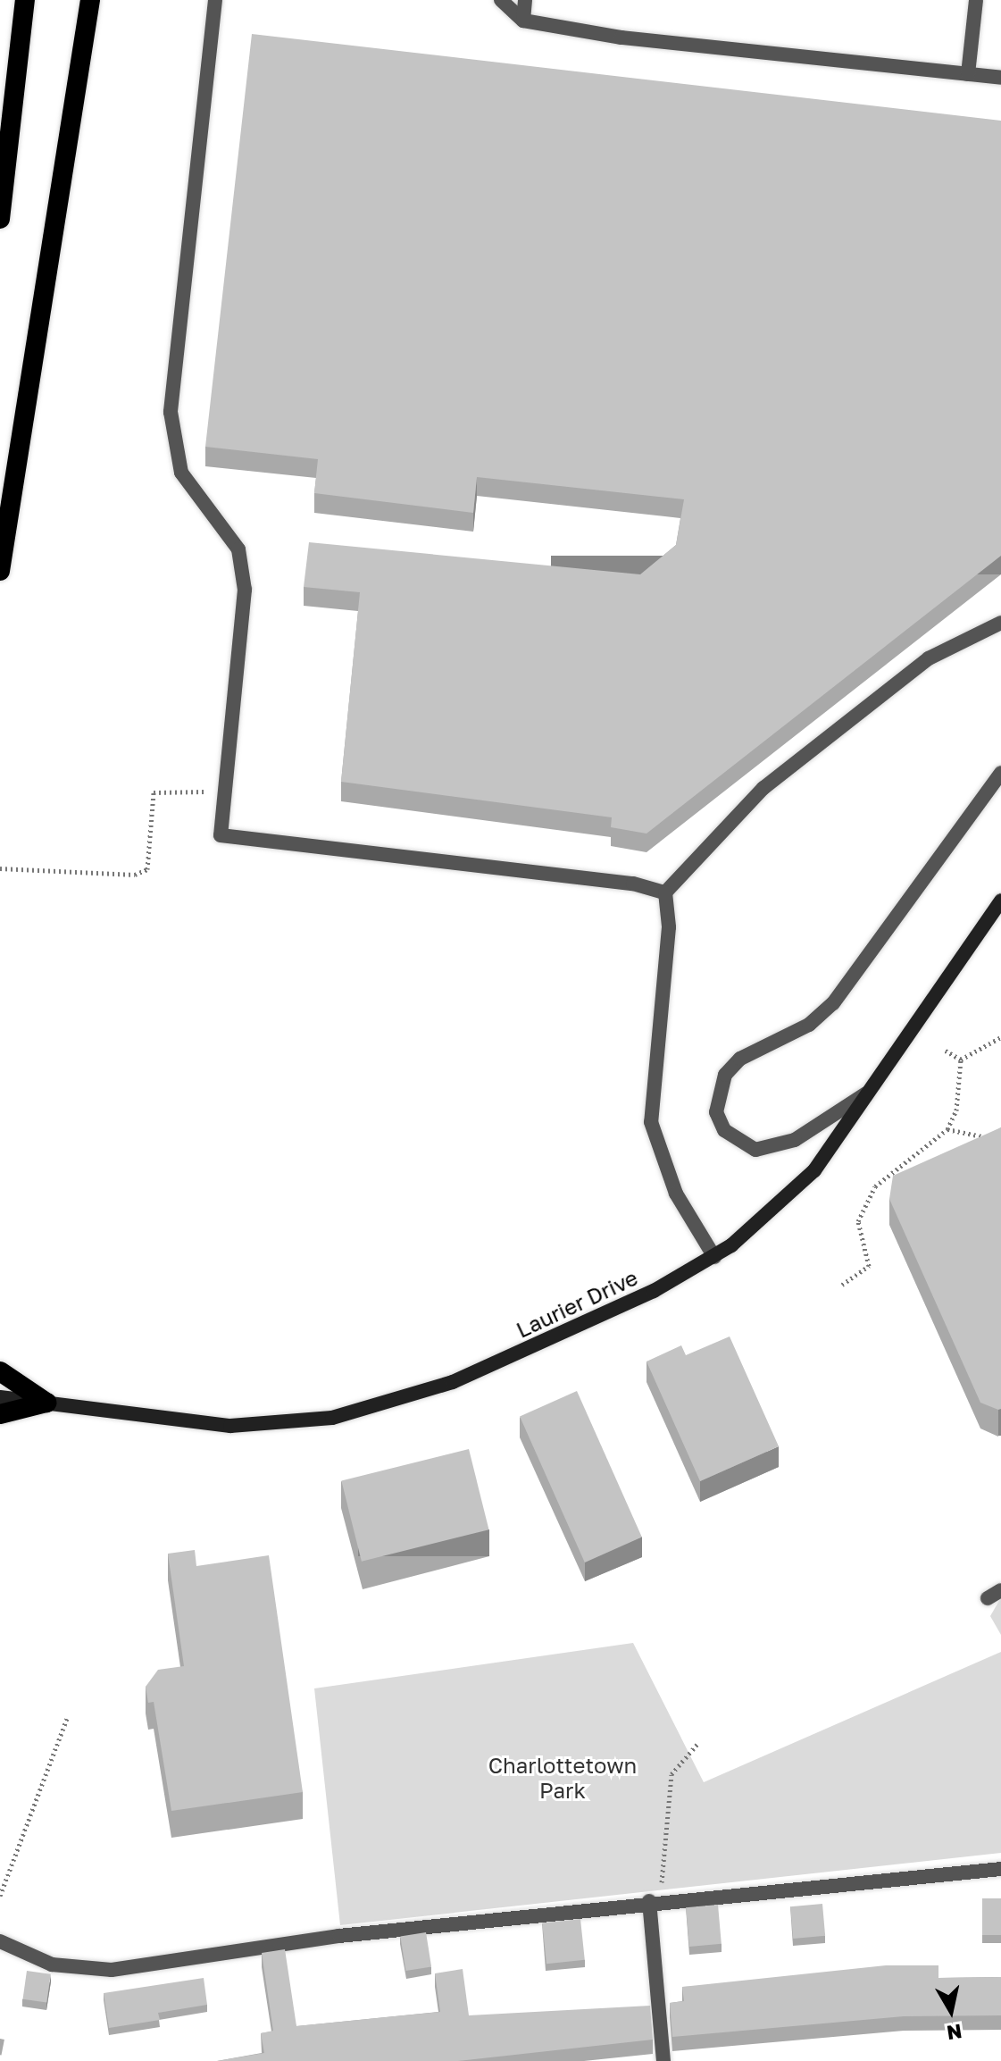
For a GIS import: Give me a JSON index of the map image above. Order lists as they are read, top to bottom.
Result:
{
  "streets": {
    "main road": ["Laurier Drive"]
  },
  "parks": ["Charlottetown Park"],
  "north": "bottom"
}
